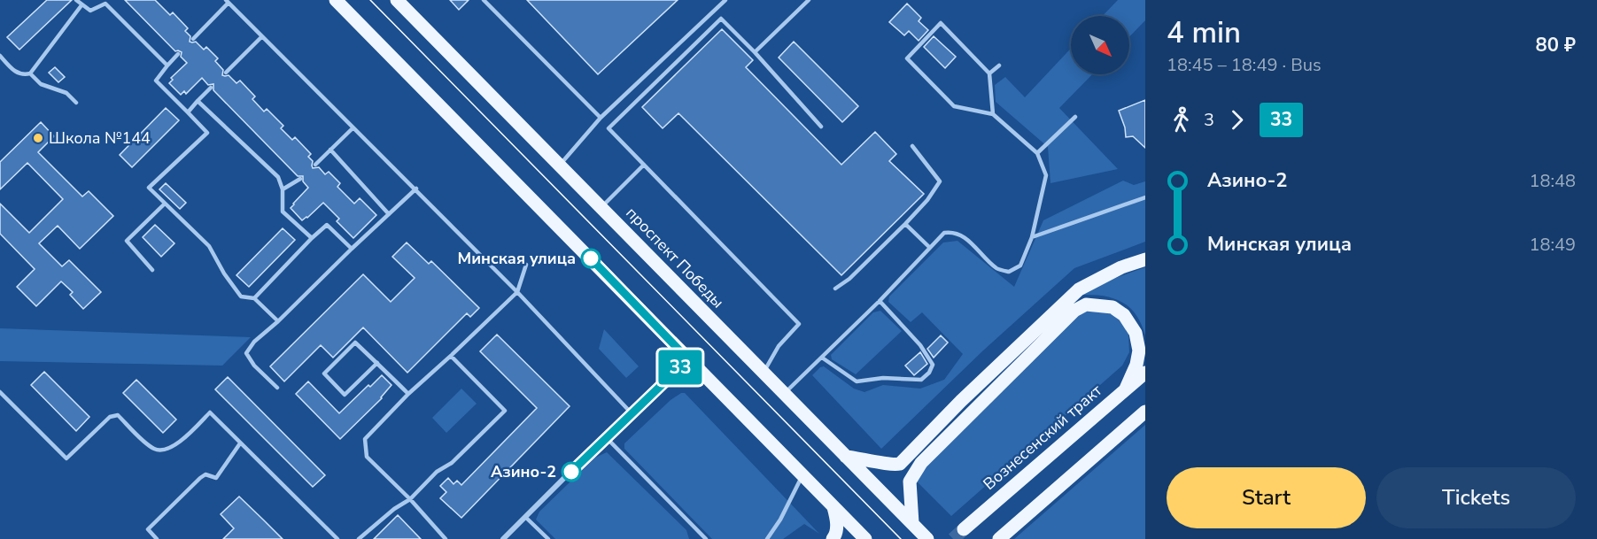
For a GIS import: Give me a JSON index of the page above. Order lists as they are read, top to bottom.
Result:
{
  "streets": {
    "main road": ["проспект Победы", "Вознесенский тракт"]
  },
  "places": ["Школа №144", "Минская улица", "Азино-2"],
  "lines": ["bus line 33"],
  "north": "bottom right",
  "page": {
    "on_map": "33",
    "heading": ["4 min", "18:45 – 18:49 · Bus", "80 ₽"],
    "legs": ["3", "33"],
    "list": [
      {
        "name": "Азино-2",
        "value": "18:48"
      },
      {
        "name": "Минская улица",
        "value": "18:49"
      }
    ],
    "buttons": ["Start", "Tickets"]
  }
}
